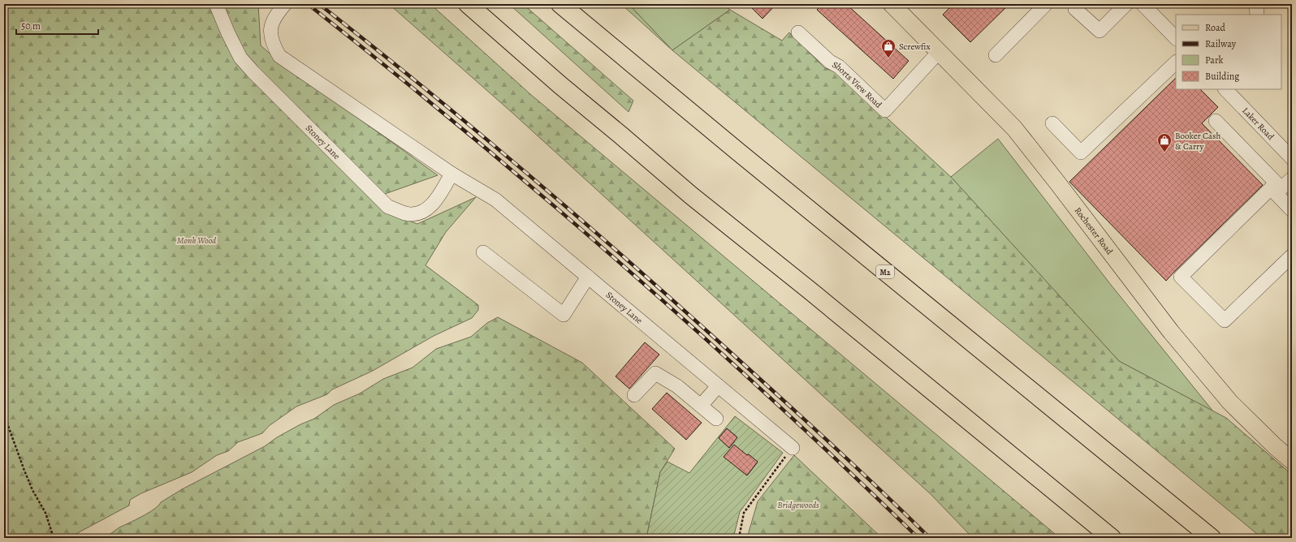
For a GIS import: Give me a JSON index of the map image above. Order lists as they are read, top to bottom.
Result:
{
  "streets": {
    "highway": ["M2"],
    "main road": ["Rochester Road"],
    "street": ["Shorts View Road", "Laker Road", "Stoney Lane"]
  },
  "crossings": [
    ["Shorts View Road", "Rochester Road"]
  ],
  "parks": ["Monk Wood", "Bridgewoods"],
  "places": {
    "shop": ["Screwfix", "Booker Cash & Carry"]
  },
  "legend": [
    "Road",
    "Railway",
    "Park",
    "Building"
  ],
  "scale_bar": "50 m"
}
